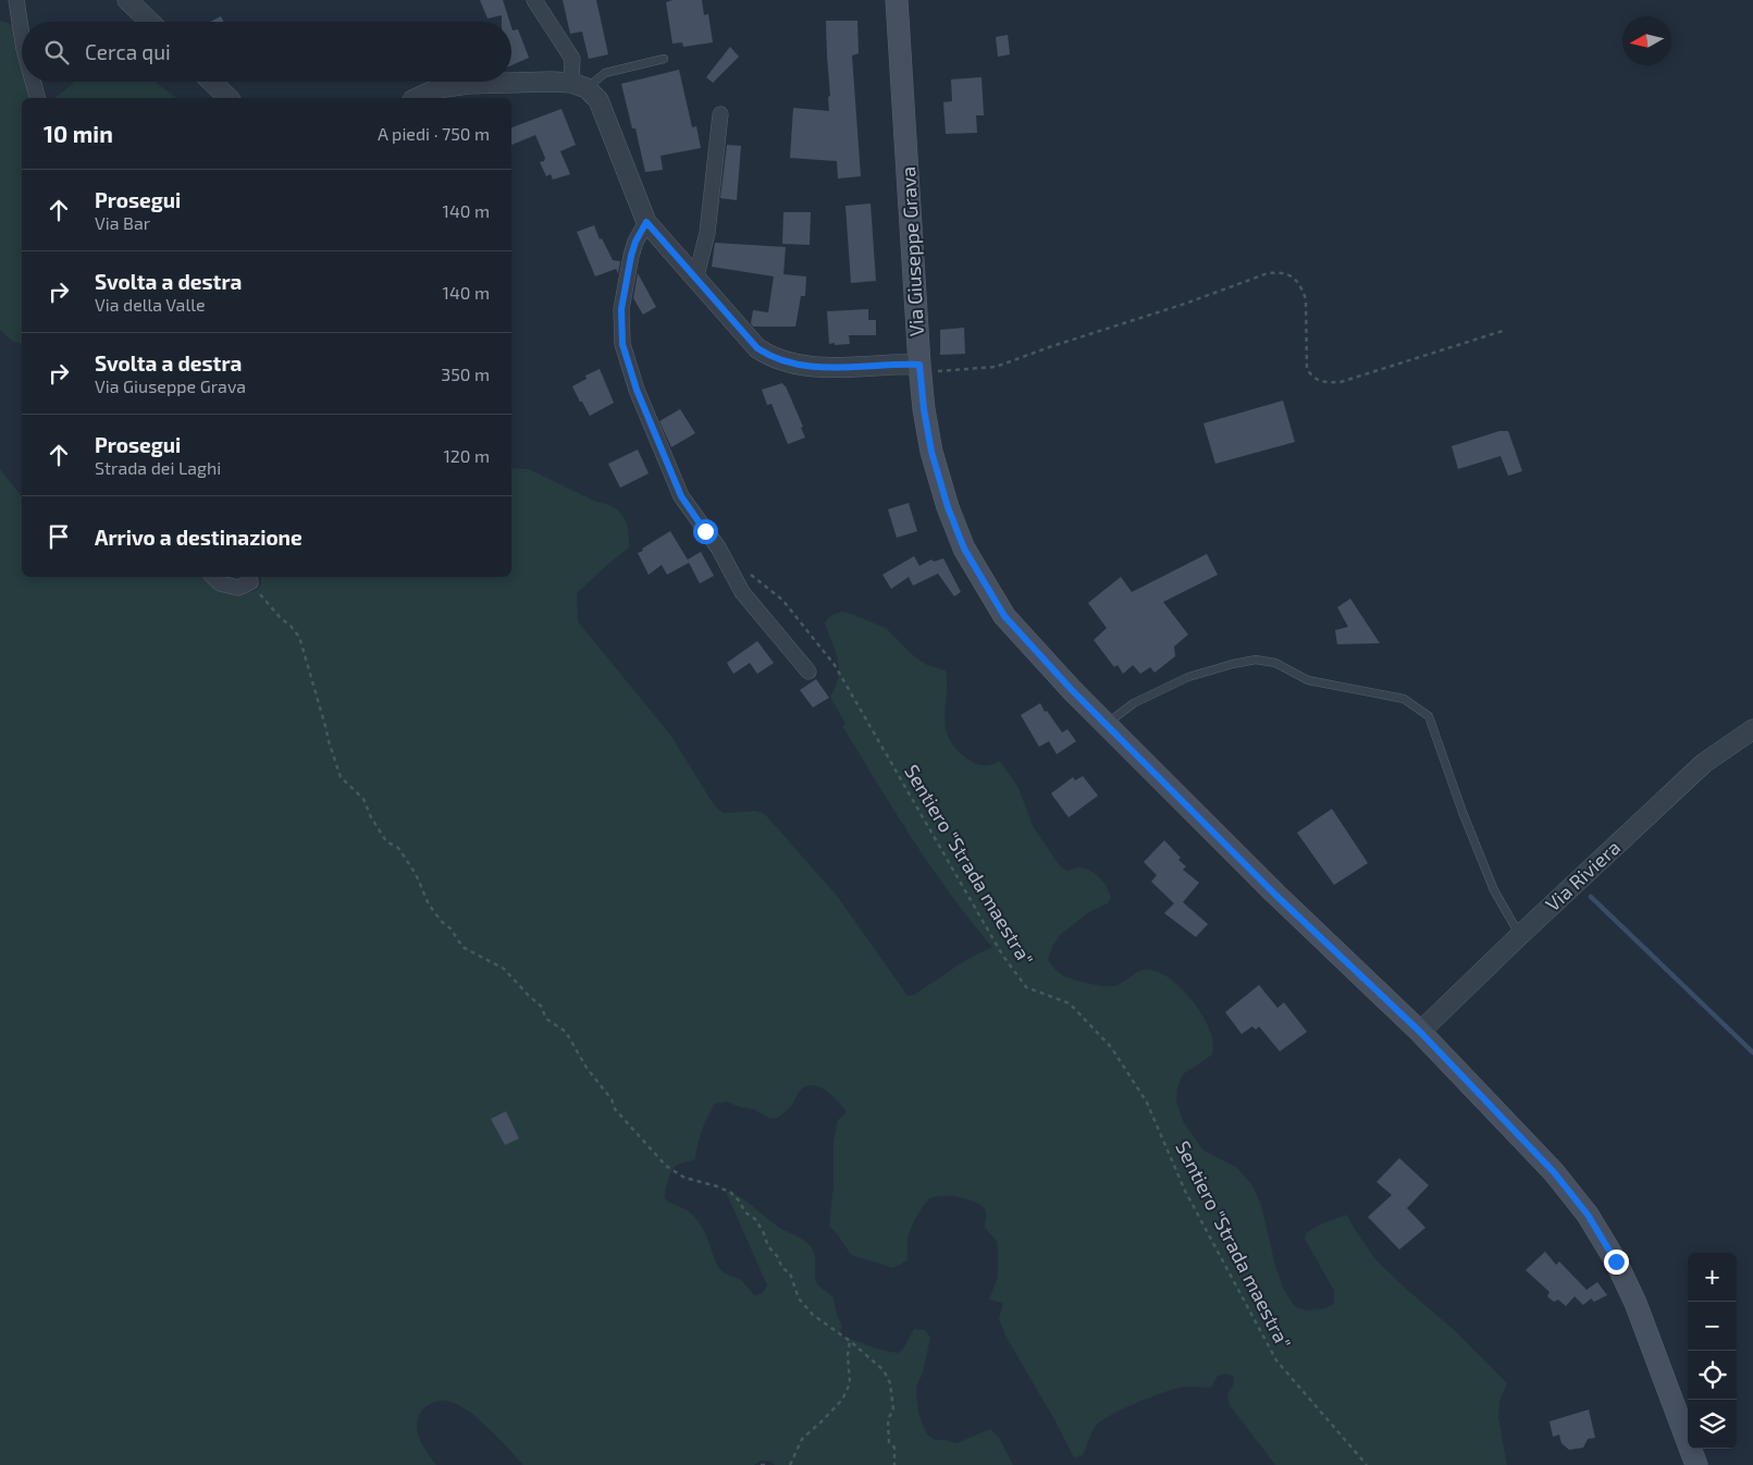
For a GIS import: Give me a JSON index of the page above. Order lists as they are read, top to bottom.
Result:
{
  "streets": {
    "main road": ["Via Giuseppe Grava"],
    "street": ["Via Riviera"],
    "path": ["Sentiero \"Strada maestra\""]
  },
  "crossings": [
    ["Via Giuseppe Grava", "Via Riviera"]
  ],
  "north": "left",
  "page": {
    "search": "Cerca qui",
    "heading": ["10 min", "A piedi · 750 m"],
    "list": [
      ["Prosegui", "Via Bar", "140 m"],
      ["Svolta a destra", "Via della Valle", "140 m"],
      ["Svolta a destra", "Via Giuseppe Grava", "350 m"],
      ["Prosegui", "Strada dei Laghi", "120 m"],
      "Arrivo a destinazione"
    ],
    "map_buttons": ["+", "−"]
  }
}
